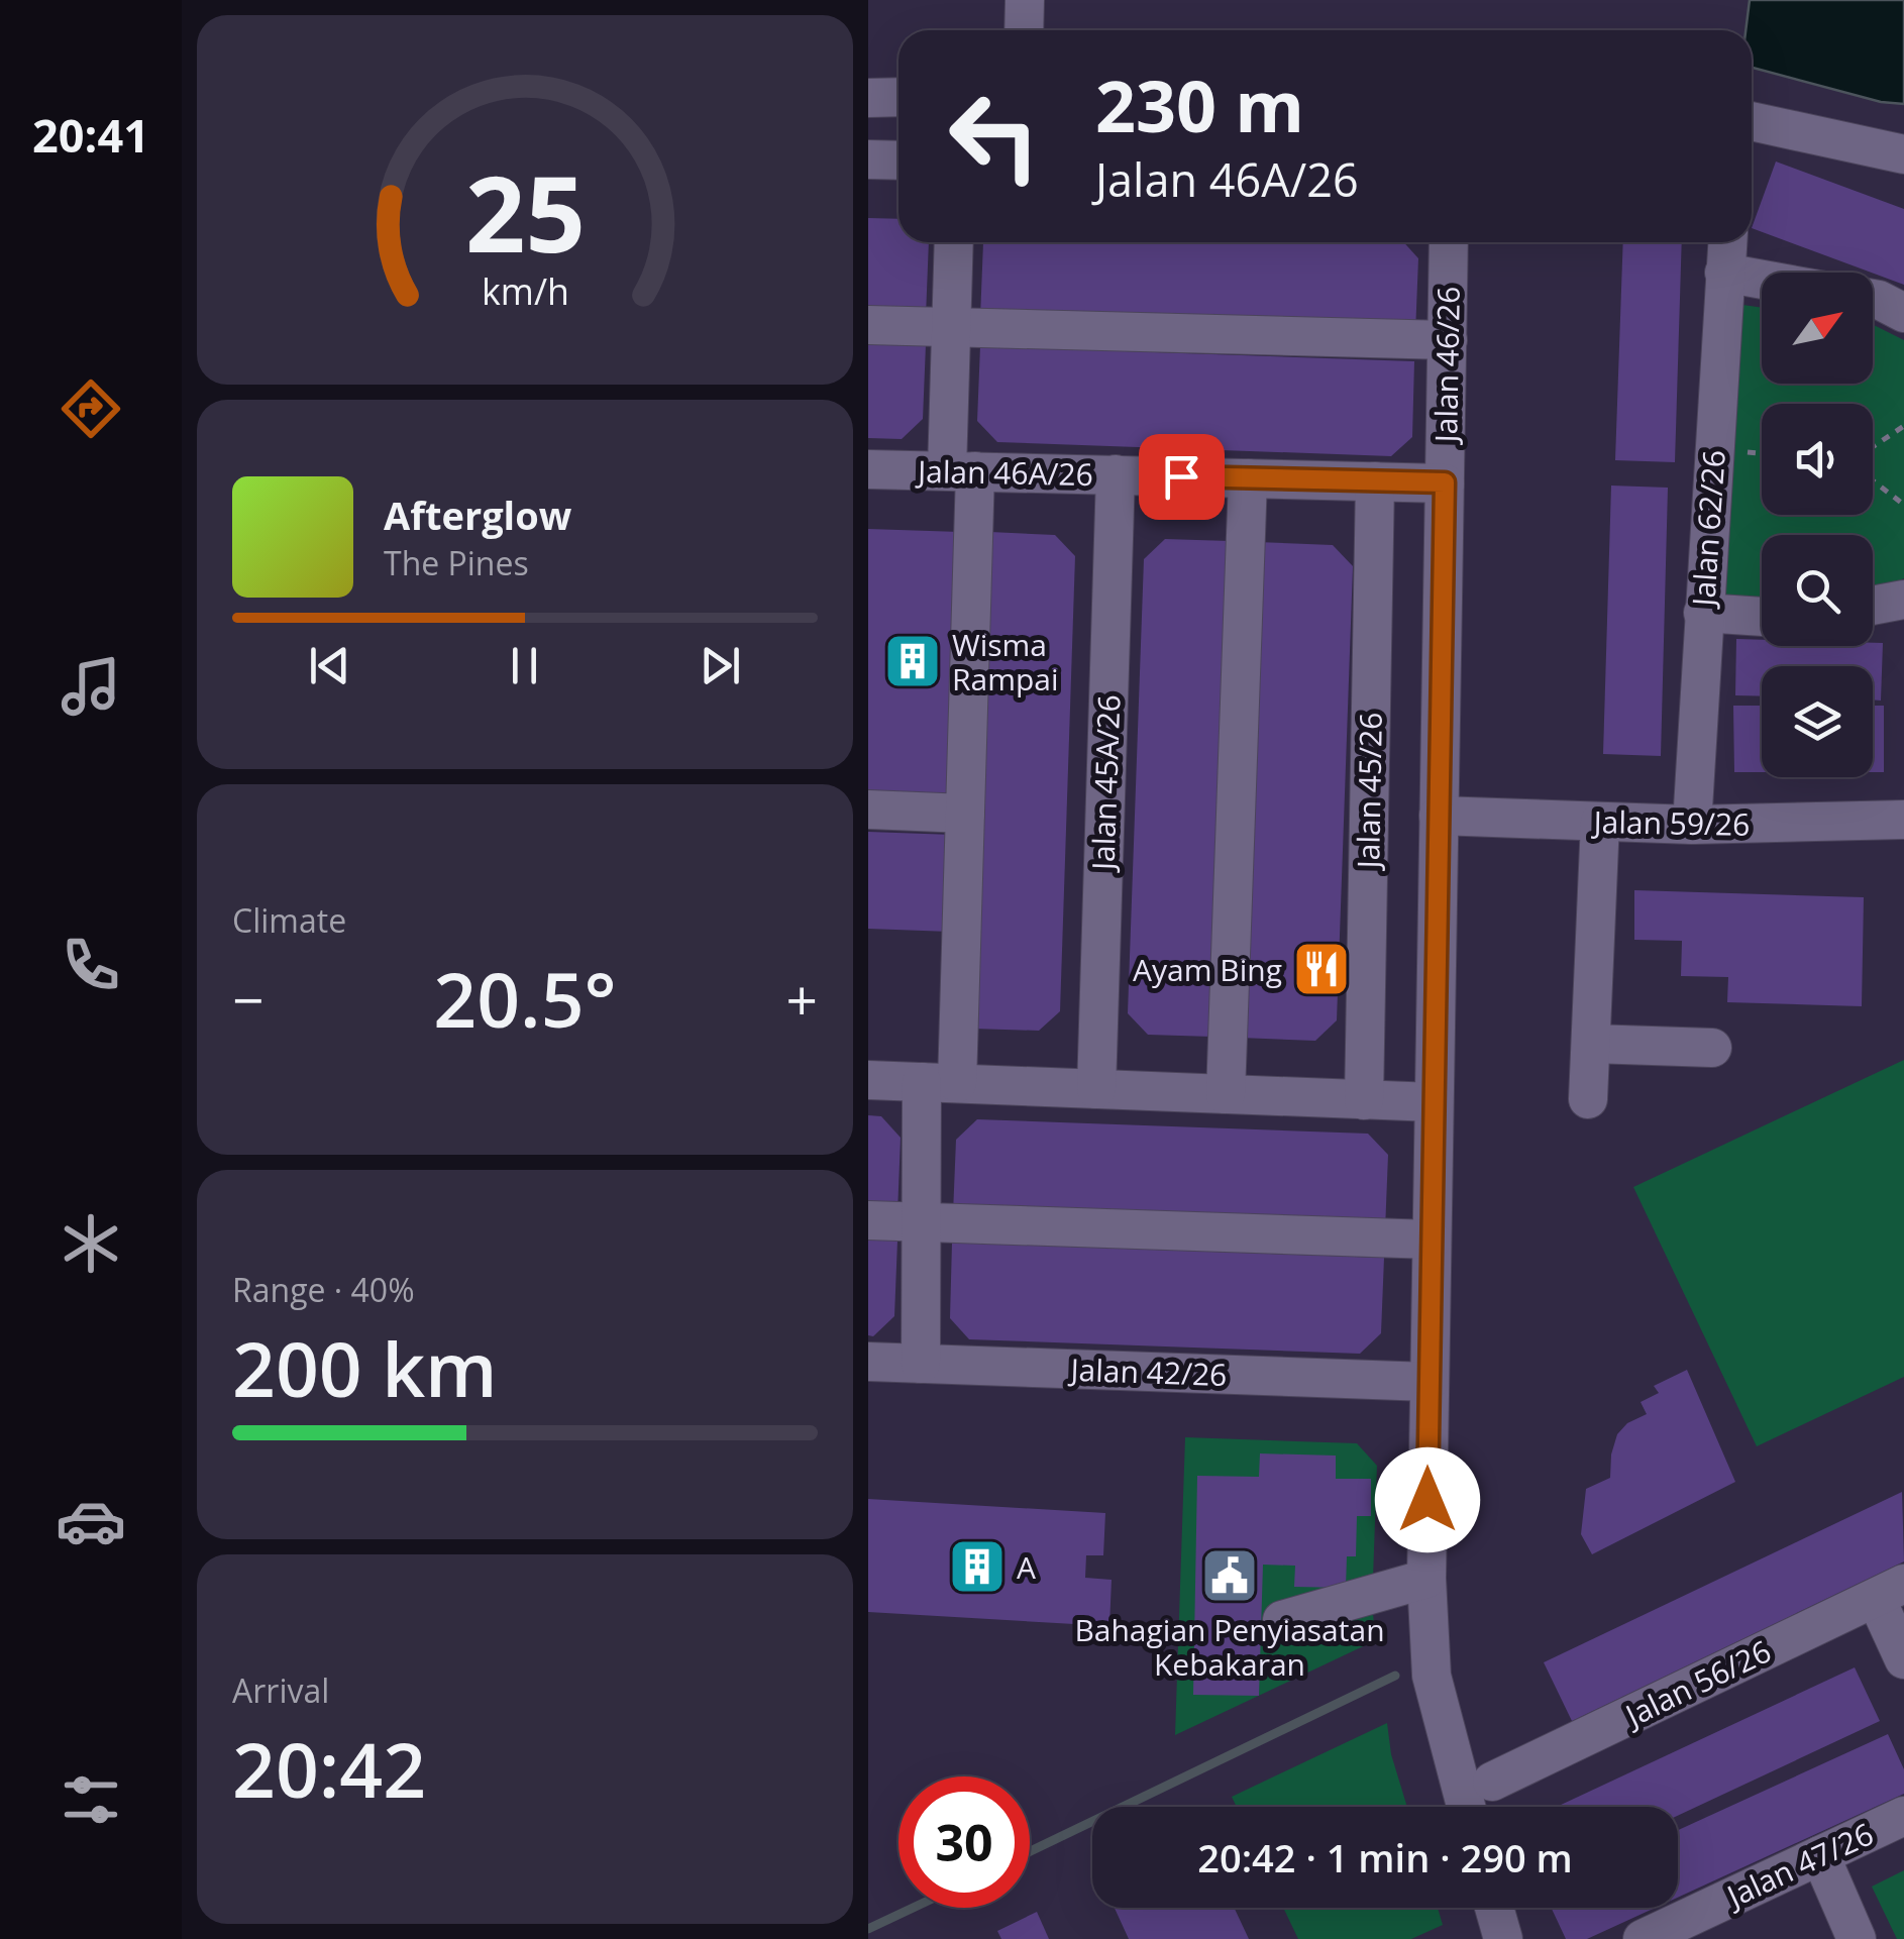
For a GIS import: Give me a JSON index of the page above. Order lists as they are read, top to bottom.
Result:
{
  "streets": {
    "street": [
      "Jalan 46/26",
      "Jalan 46A/26",
      "Jalan 62/26",
      "Jalan 45A/26",
      "Jalan 45/26",
      "Jalan 59/26",
      "Jalan 42/26",
      "Jalan 56/26",
      "Jalan 47/26"
    ]
  },
  "crossings": [
    ["Jalan 46/26", "Jalan 46A/26"],
    ["Jalan 46/26", "Jalan 59/26"],
    ["Jalan 46/26", "Jalan 42/26"],
    ["Jalan 46A/26", "Jalan 45A/26"],
    ["Jalan 46A/26", "Jalan 45/26"],
    ["Jalan 62/26", "Jalan 59/26"]
  ],
  "places": {
    "building": ["Wisma Rampai", "A"],
    "restaurant": ["Ayam Bing"],
    "public building": ["Bahagian Penyiasatan Kebakaran"]
  },
  "north": "top right",
  "page": {
    "tabs": "20:41",
    "turn": ["230 m", "Jalan 46A/26"],
    "song": ["Afterglow", "The Pines"],
    "tile": [
      "Climate",
      ["Range · 40%", "200 km"],
      ["Arrival", "20:42"]
    ],
    "heat": ["−", "20.5°", "+"],
    "limit": "30",
    "trip": "20:42 · 1 min · 290 m",
    "gauge": ["25", "km/h"]
  }
}
